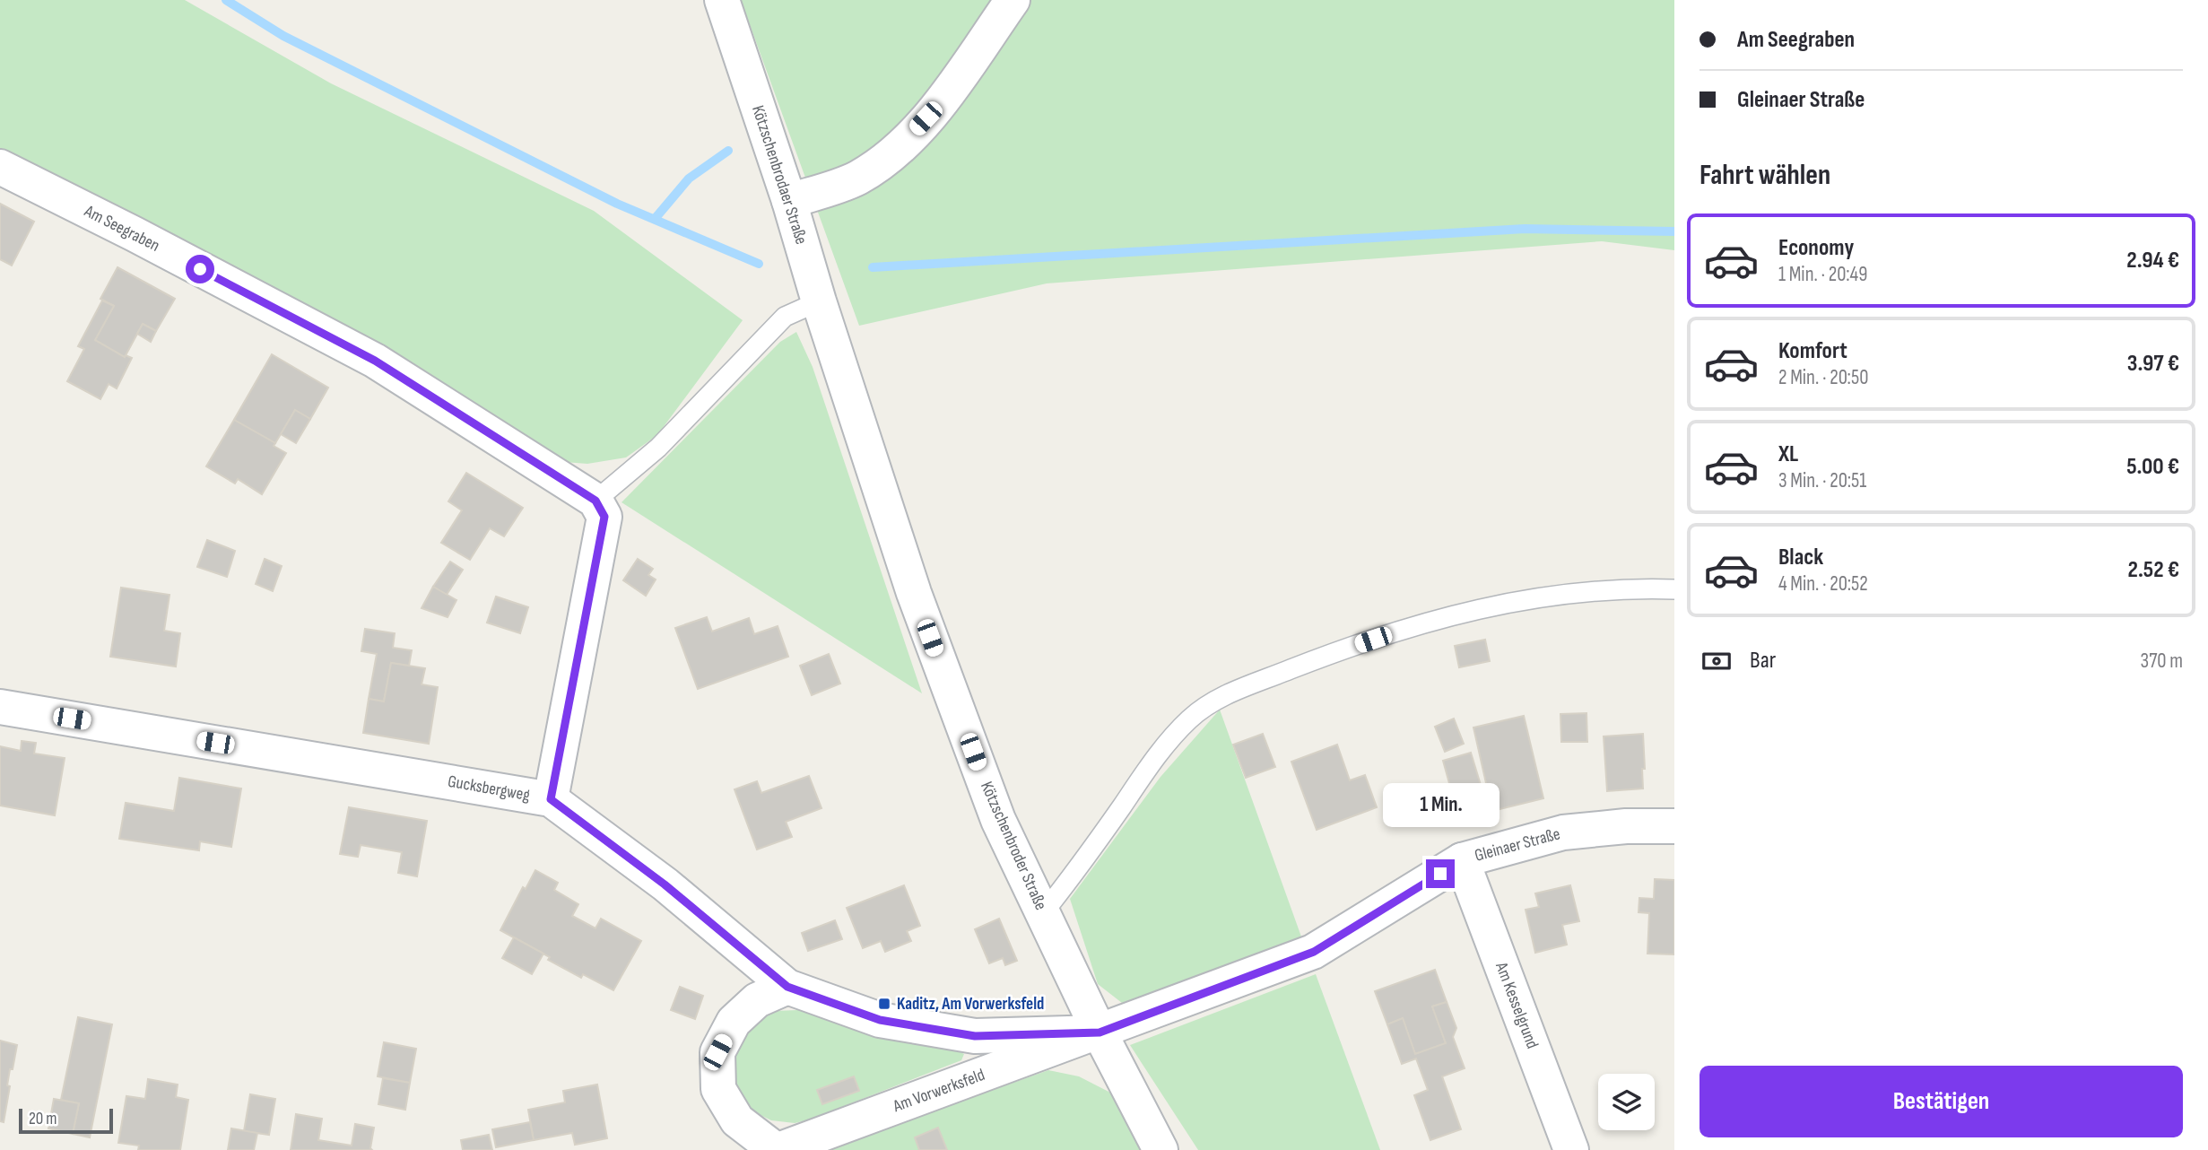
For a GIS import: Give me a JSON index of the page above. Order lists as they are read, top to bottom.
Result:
{
  "streets": {
    "street": [
      "Kötzschenbrodaer Straße",
      "Am Seegraben",
      "Gucksbergweg",
      "Gleinaer Straße",
      "Kötzschenbroder Straße",
      "Am Kesselgrund",
      "Am Vorwerksfeld"
    ]
  },
  "crossings": [
    ["Kötzschenbrodaer Straße", "Kötzschenbroder Straße"],
    ["Gucksbergweg", "Gleinaer Straße"],
    ["Gucksbergweg", "Kötzschenbroder Straße"],
    ["Gucksbergweg", "Am Vorwerksfeld"],
    ["Gleinaer Straße", "Kötzschenbroder Straße"],
    ["Gleinaer Straße", "Am Kesselgrund"],
    ["Gleinaer Straße", "Am Vorwerksfeld"],
    ["Kötzschenbroder Straße", "Am Vorwerksfeld"]
  ],
  "places": {
    "transit": ["Kaditz, Am Vorwerksfeld"]
  },
  "scale_bar": "20 m",
  "page": {
    "banner": ["Am Seegraben", "Gleinaer Straße"],
    "heading": "Fahrt wählen",
    "list": [
      {
        "name": "Economy",
        "note": "1 Min. · 20:49",
        "value": "2.94 €"
      },
      {
        "name": "Komfort",
        "note": "2 Min. · 20:50",
        "value": "3.97 €"
      },
      {
        "name": "XL",
        "note": "3 Min. · 20:51",
        "value": "5.00 €"
      },
      {
        "name": "Black",
        "note": "4 Min. · 20:52",
        "value": "2.52 €"
      }
    ],
    "pay": ["Bar", "370 m"],
    "bubble": "1 Min.",
    "buttons": "Bestätigen",
    "scale": "20 m"
  }
}
